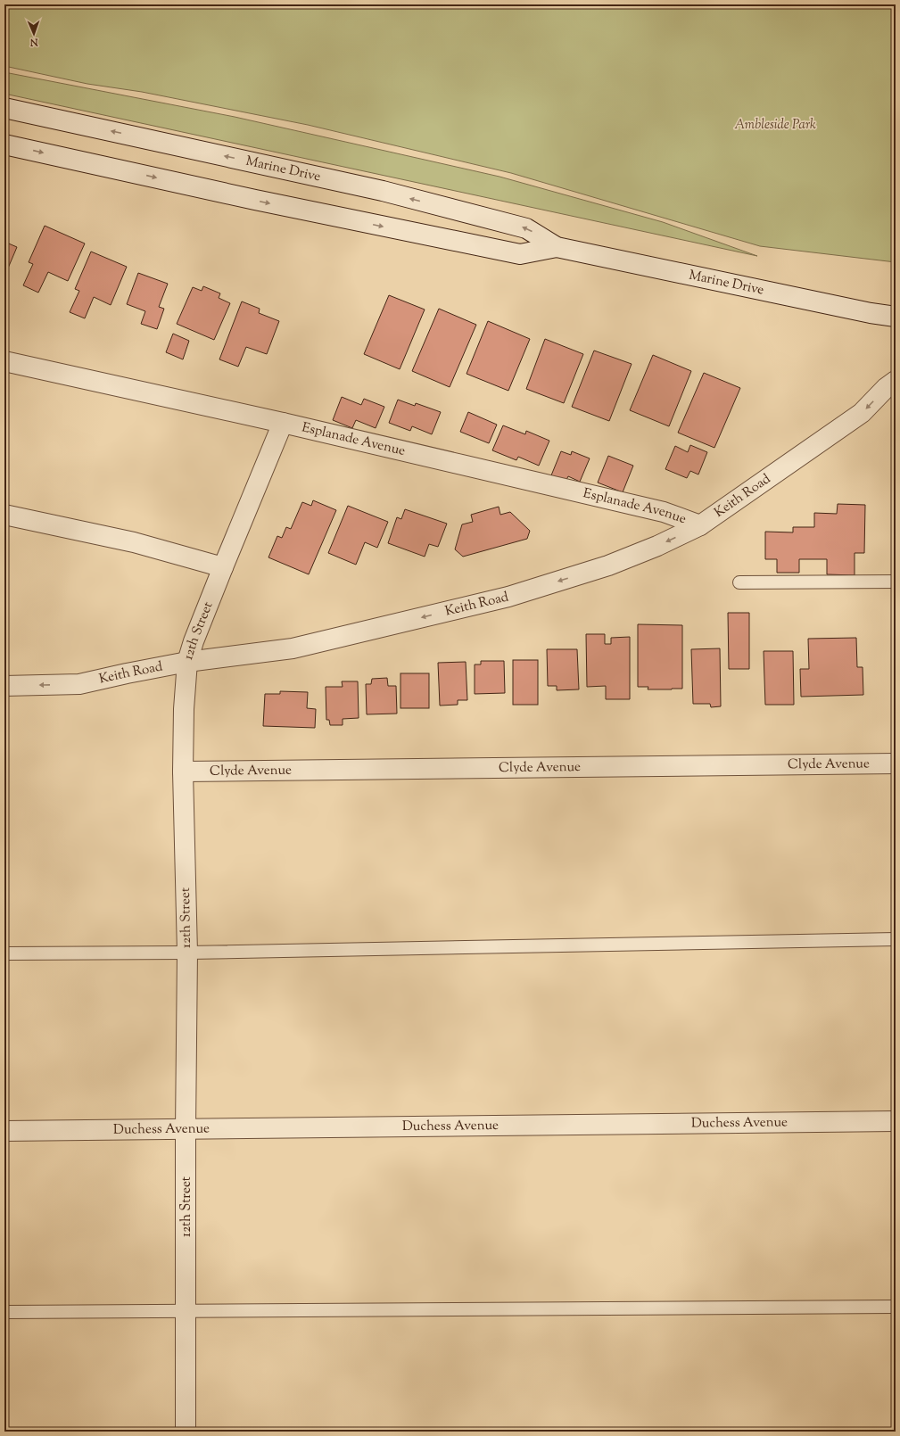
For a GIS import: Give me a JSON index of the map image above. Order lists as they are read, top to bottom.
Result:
{
  "streets": {
    "street": [
      "Marine Drive",
      "Esplanade Avenue",
      "Keith Road",
      "12th Street",
      "Clyde Avenue",
      "Duchess Avenue"
    ]
  },
  "crossings": [
    ["Esplanade Avenue", "Keith Road"],
    ["Esplanade Avenue", "12th Street"],
    ["Keith Road", "12th Street"],
    ["12th Street", "Clyde Avenue"],
    ["12th Street", "Duchess Avenue"]
  ],
  "one_way": ["Keith Road"],
  "parks": ["Ambleside Park"],
  "north": "bottom"
}
